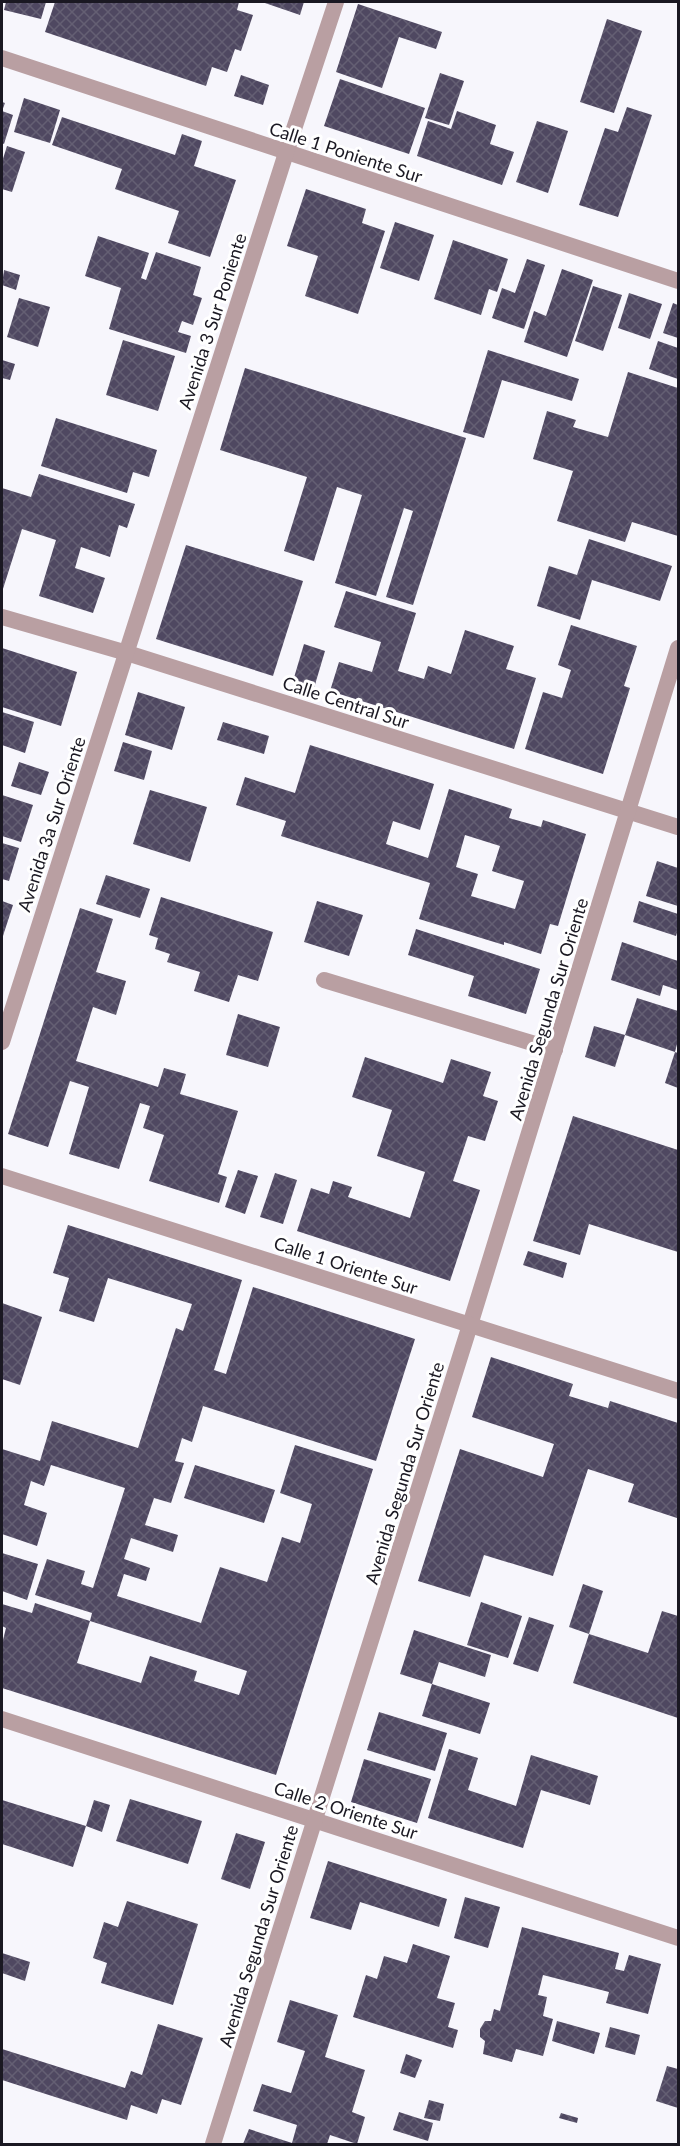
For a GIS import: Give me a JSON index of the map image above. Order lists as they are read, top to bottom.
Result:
{
  "streets": {
    "street": [
      "Calle 1 Poniente Sur",
      "Avenida 3 Sur Poniente",
      "Calle Central Sur",
      "Avenida 3a Sur Oriente",
      "Avenida Segunda Sur Oriente",
      "Calle 1 Oriente Sur",
      "Calle 2 Oriente Sur"
    ]
  },
  "crossings": [
    ["Calle 1 Poniente Sur", "Avenida 3 Sur Poniente"],
    ["Avenida 3 Sur Poniente", "Calle Central Sur"],
    ["Avenida 3 Sur Poniente", "Avenida 3a Sur Oriente"],
    ["Calle Central Sur", "Avenida 3a Sur Oriente"],
    ["Calle Central Sur", "Avenida Segunda Sur Oriente"],
    ["Avenida Segunda Sur Oriente", "Calle 1 Oriente Sur"],
    ["Avenida Segunda Sur Oriente", "Calle 2 Oriente Sur"]
  ]
}
